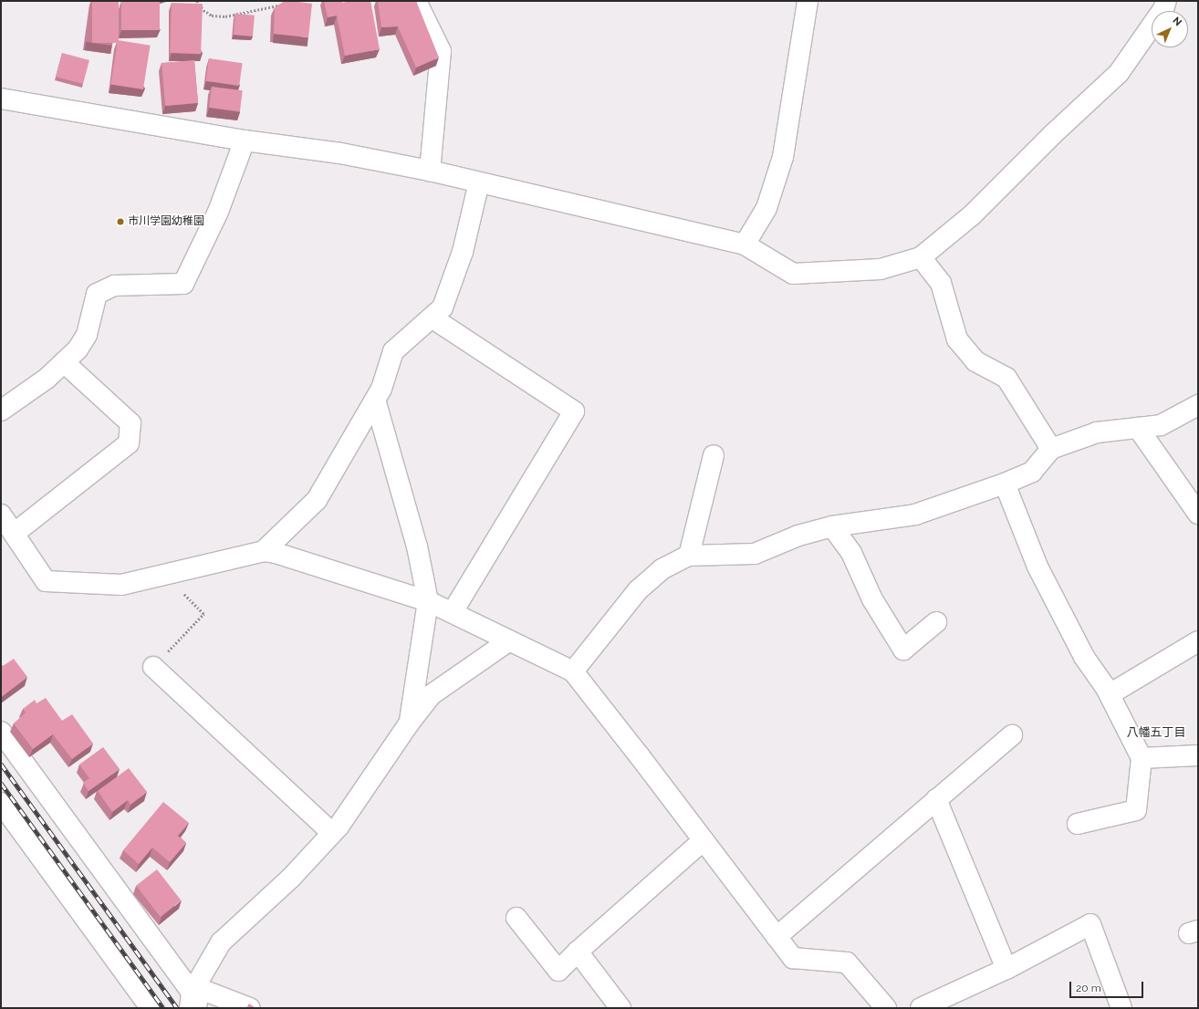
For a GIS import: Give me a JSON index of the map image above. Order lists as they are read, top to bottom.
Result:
{
  "districts": ["八幡五丁目"],
  "places": ["市川学園幼稚園"],
  "scale_bar": "20 m",
  "north": "top right"
}
